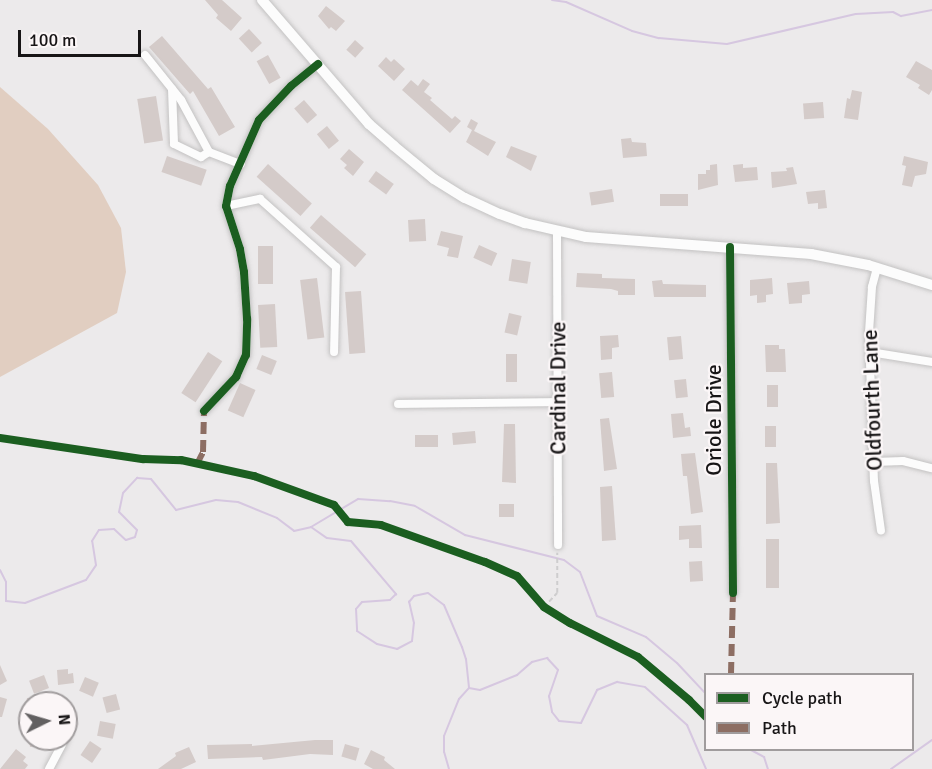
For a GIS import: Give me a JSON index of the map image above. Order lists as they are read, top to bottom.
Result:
{
  "streets": {
    "street": ["Cardinal Drive", "Oldfourth Lane", "Oriole Drive"]
  },
  "legend": ["Cycle path", "Path"],
  "scale_bar": "100 m",
  "north": "right"
}
